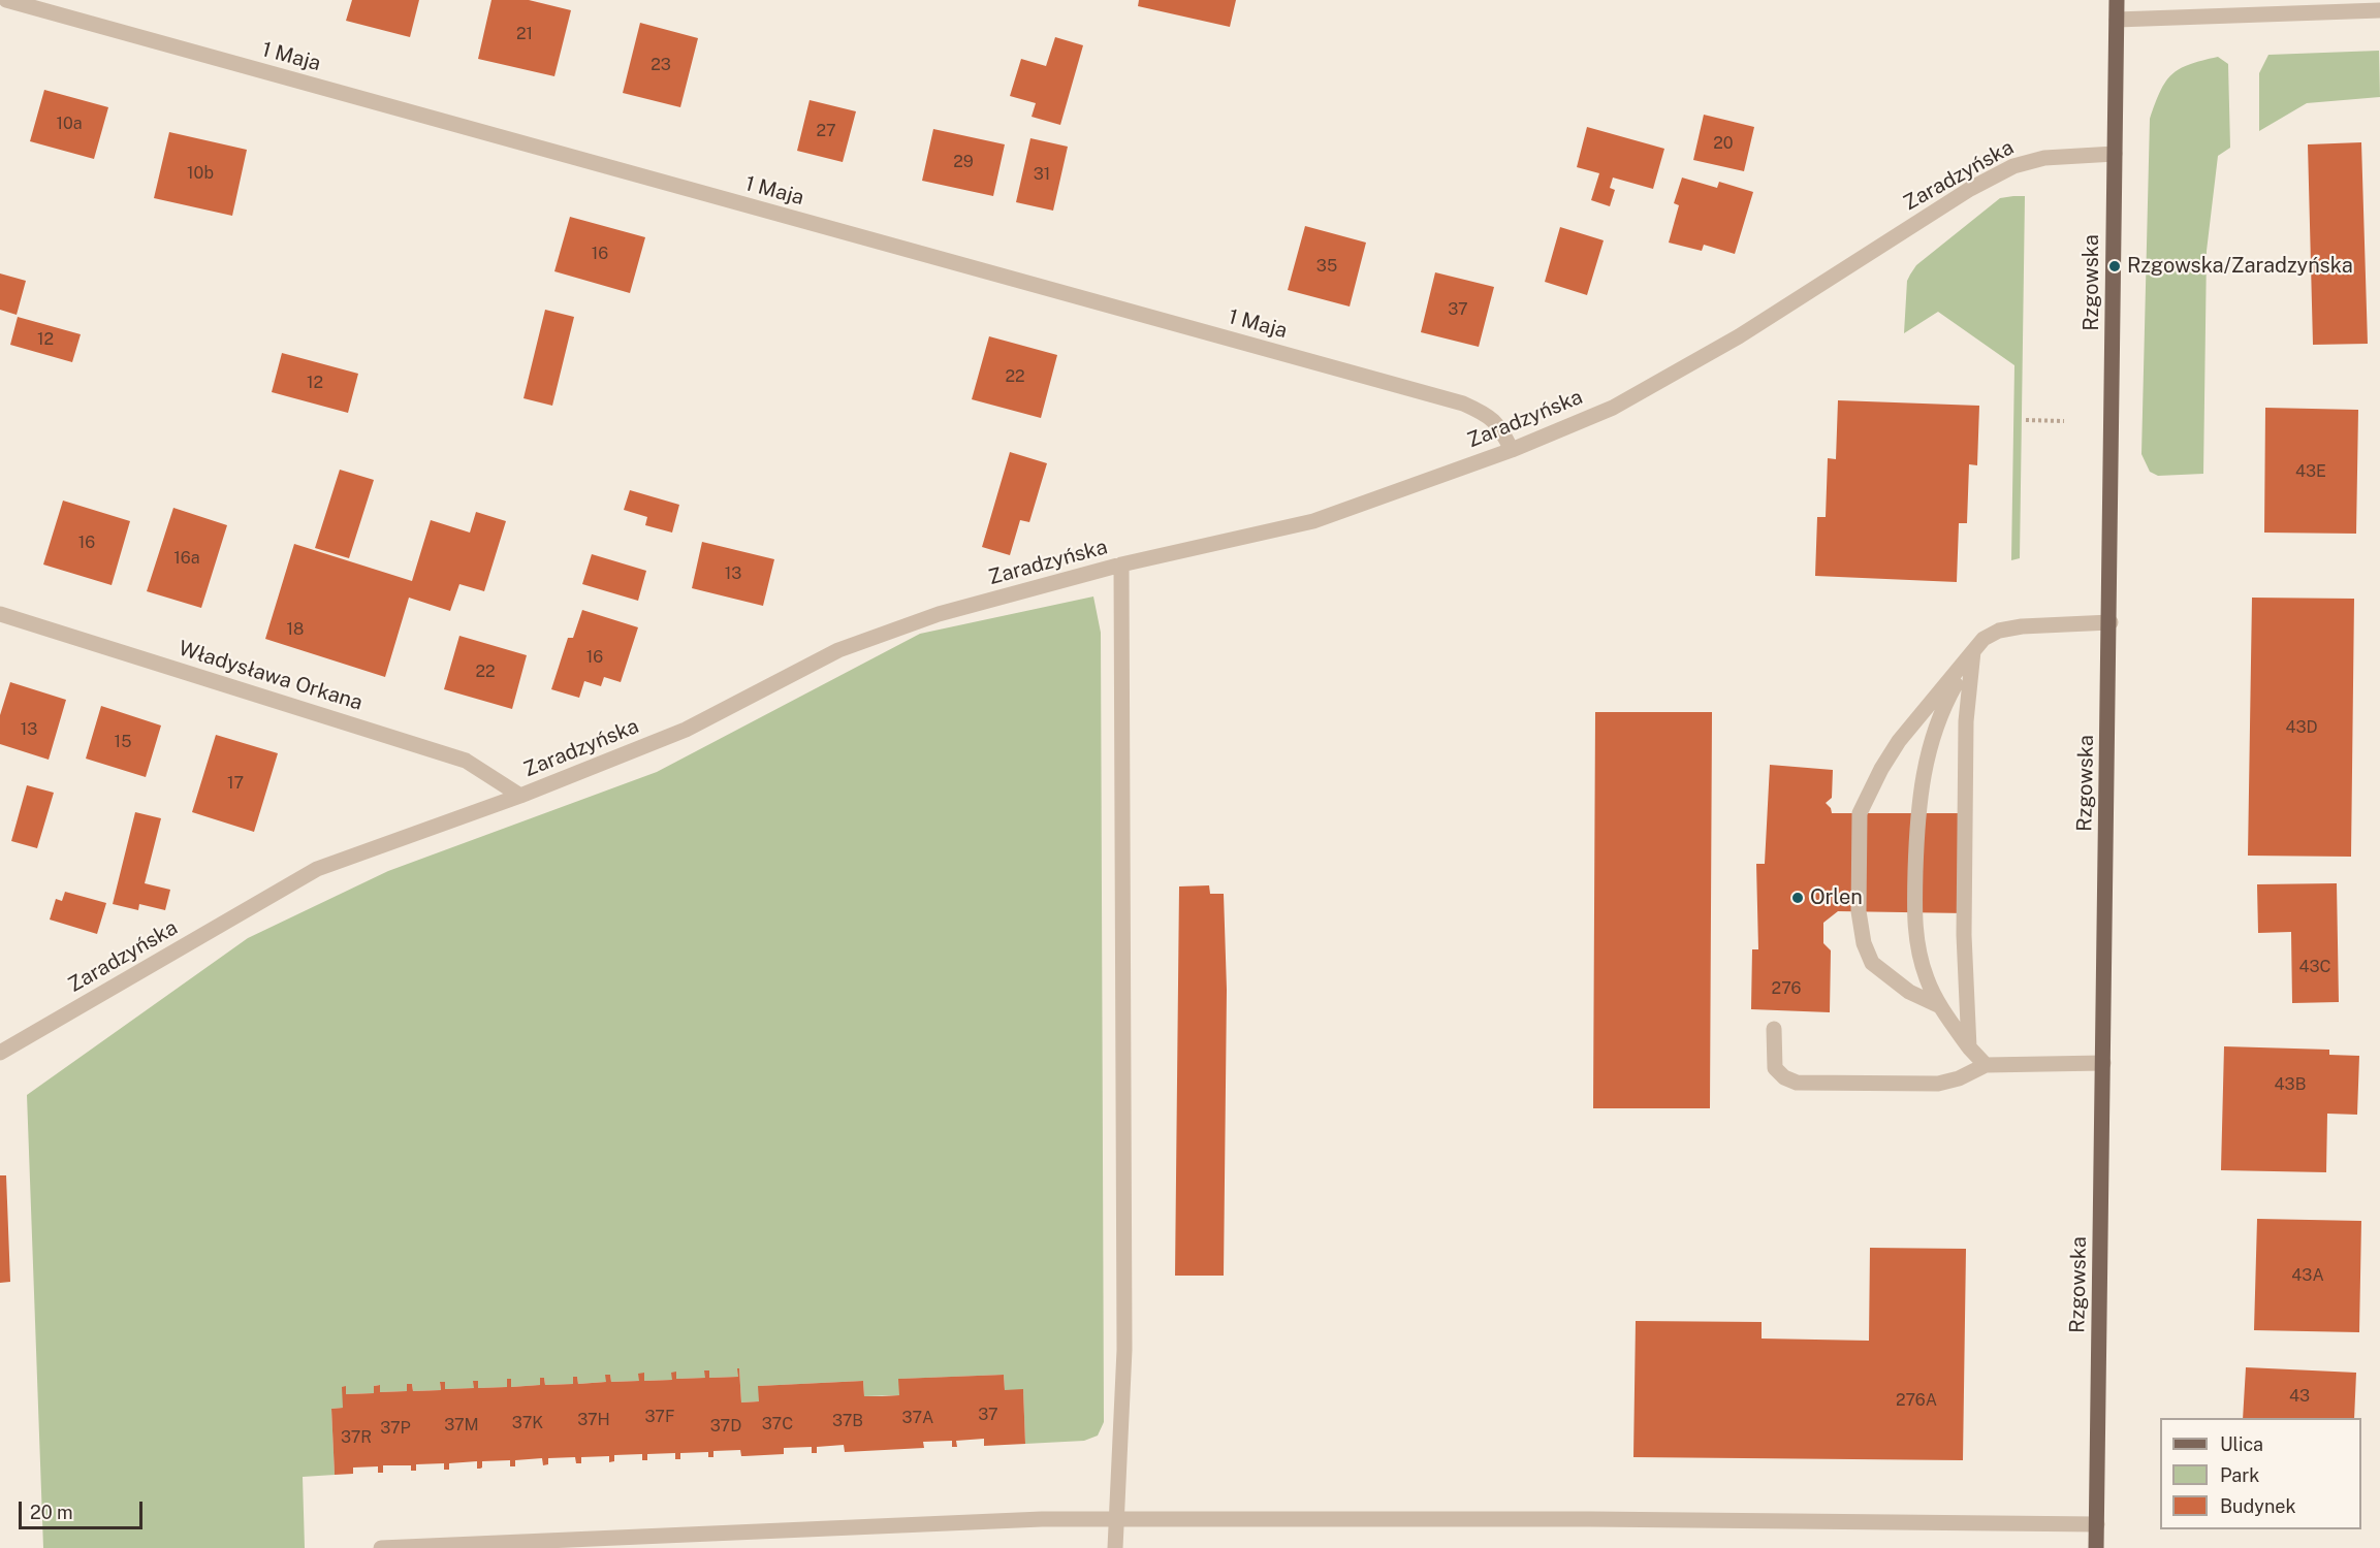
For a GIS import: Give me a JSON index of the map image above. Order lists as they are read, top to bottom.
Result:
{
  "streets": {
    "main road": ["Rzgowska"],
    "street": ["1 Maja", "Zaradzyńska", "Władysława Orkana"]
  },
  "crossings": [
    ["1 Maja", "Zaradzyńska"],
    ["Zaradzyńska", "Rzgowska"],
    ["Zaradzyńska", "Władysława Orkana"]
  ],
  "places": ["Rzgowska/Zaradzyńska", "Orlen"],
  "house_numbers": [
    "21",
    "23",
    "10a",
    "27",
    "20",
    "29",
    "10b",
    "31",
    "16",
    "35",
    "37",
    "12",
    "22",
    "12",
    "43E",
    "16",
    "16a",
    "13",
    "18",
    "16",
    "22",
    "43D",
    "13",
    "15",
    "17",
    "43C",
    "276",
    "43B",
    "43A",
    "43",
    "276A",
    "37",
    "37F",
    "37A",
    "37H",
    "37B",
    "37K",
    "37C",
    "37M",
    "37D",
    "37P",
    "37R"
  ],
  "legend": ["Ulica", "Park", "Budynek"],
  "scale_bar": "20 m"
}
